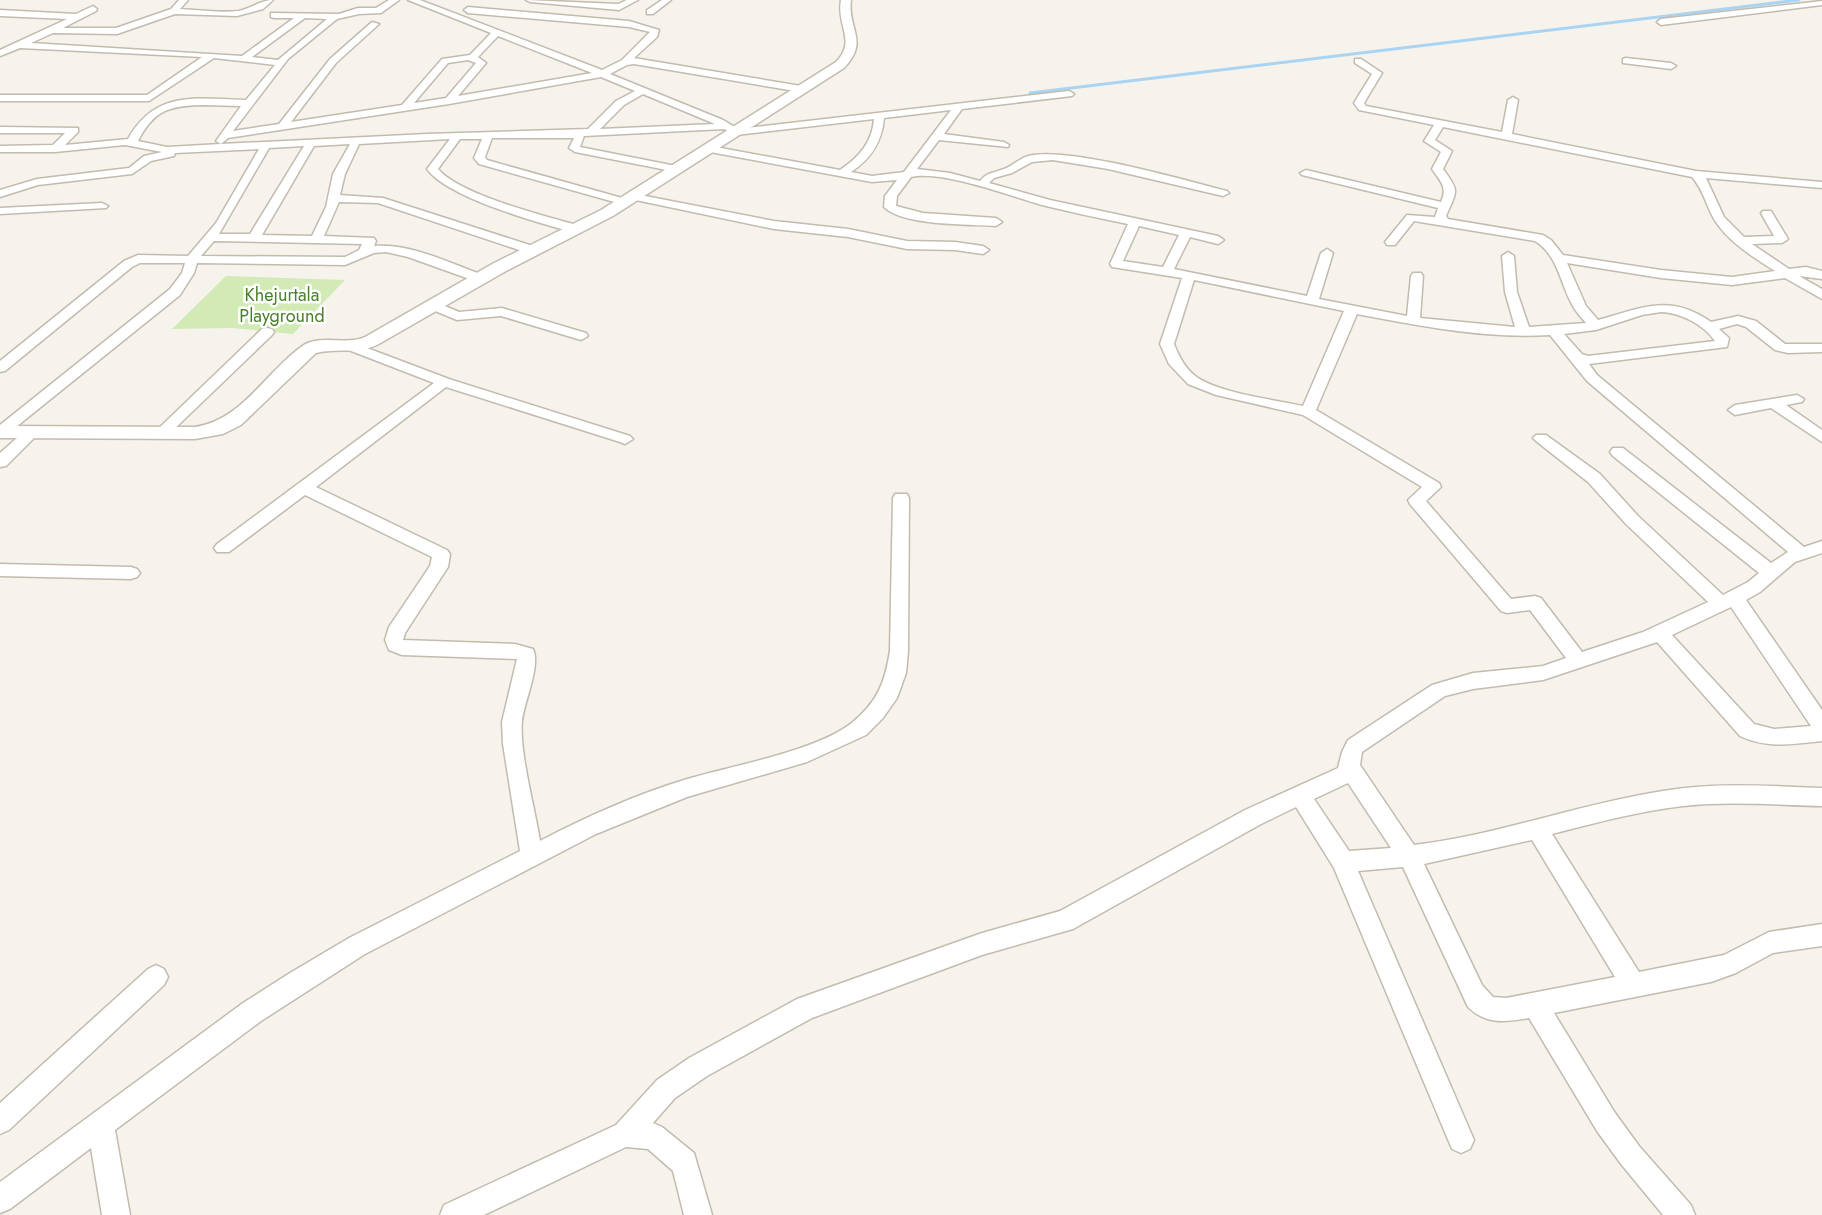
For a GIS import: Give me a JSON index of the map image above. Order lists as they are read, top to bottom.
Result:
{
  "parks": ["Khejurtala Playground"]
}
